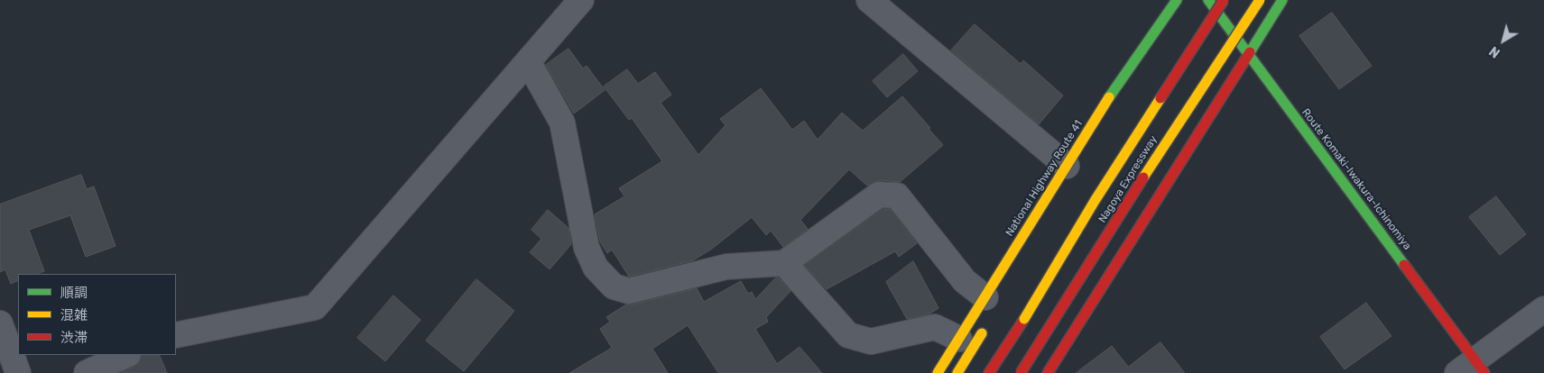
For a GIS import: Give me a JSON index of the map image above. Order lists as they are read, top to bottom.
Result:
{
  "streets": {
    "main road": ["National Highway Route 41", "Nagoya Expressway", "Route Komaki-Iwakura-Ichinomiya"]
  },
  "legend": ["順調", "混雑", "渋滞"],
  "north": "bottom left"
}
